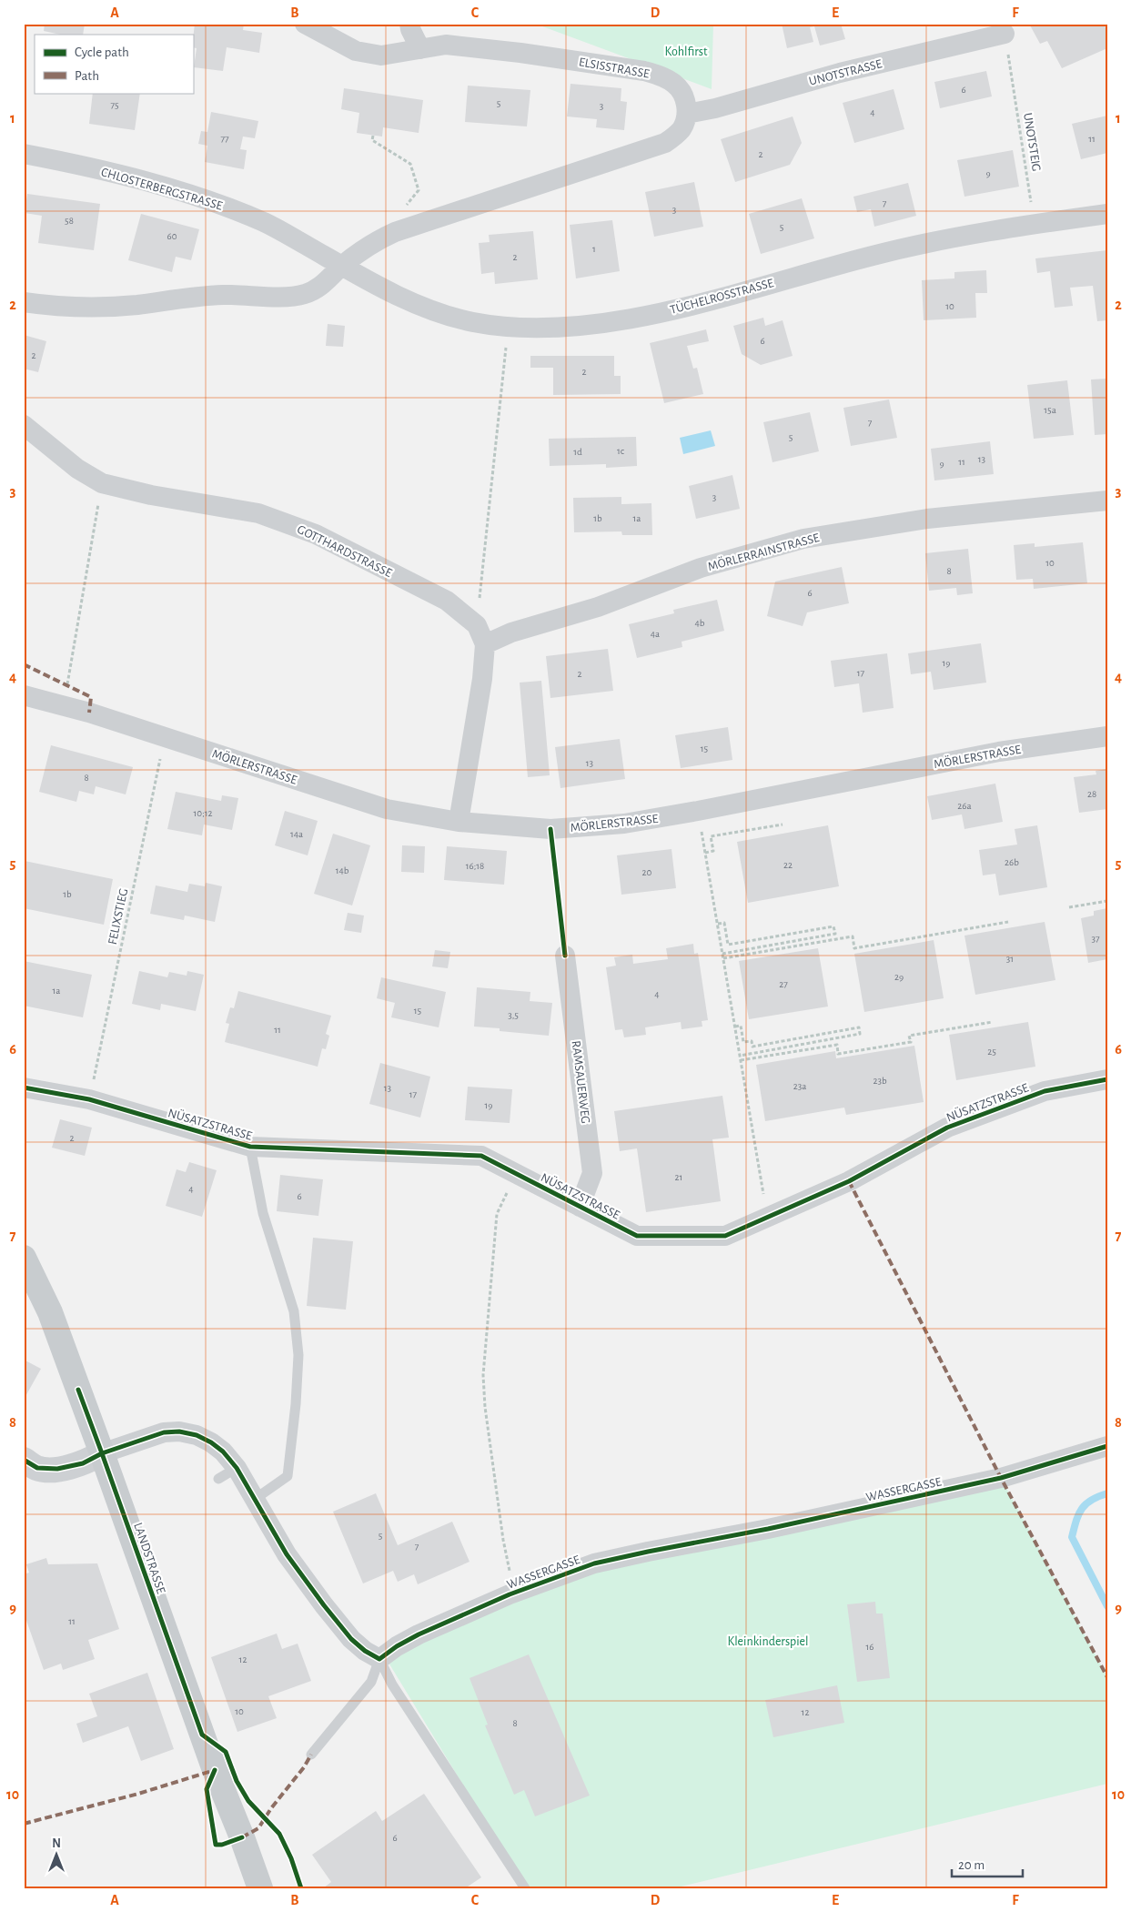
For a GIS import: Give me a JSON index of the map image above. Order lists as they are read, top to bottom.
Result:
{
  "streets": {
    "main road": ["LANDSTRASSE"],
    "street": [
      "ELSISSTRASSE",
      "UNOTSTRASSE",
      "CHLOSTERBERGSTRASSE",
      "TÜCHELROSSTRASSE",
      "GOTTHARDSTRASSE",
      "MÖRLERRAINSTRASSE",
      "MÖRLERSTRASSE",
      "RAMSAUERWEG",
      "NÜSATZSTRASSE",
      "WASSERGASSE"
    ],
    "path": ["UNOTSTEIG", "FELIXSTIEG"]
  },
  "crossings": [
    ["ELSISSTRASSE", "UNOTSTRASSE"],
    ["UNOTSTEIG", "TÜCHELROSSTRASSE"],
    ["CHLOSTERBERGSTRASSE", "TÜCHELROSSTRASSE"],
    ["GOTTHARDSTRASSE", "MÖRLERRAINSTRASSE"],
    ["GOTTHARDSTRASSE", "MÖRLERSTRASSE"],
    ["MÖRLERSTRASSE", "FELIXSTIEG"],
    ["FELIXSTIEG", "NÜSATZSTRASSE"],
    ["RAMSAUERWEG", "NÜSATZSTRASSE"]
  ],
  "parks": ["Kohlfirst", "Kleinkinderspiel"],
  "house_numbers": [
    "6",
    "5",
    "75",
    "3",
    "4",
    "77",
    "11",
    "2",
    "9",
    "7",
    "3",
    "58",
    "5",
    "60",
    "1",
    "2",
    "10",
    "6",
    "2",
    "2",
    "15a",
    "7",
    "5",
    "1c",
    "1d",
    "13",
    "11",
    "9",
    "3",
    "1b",
    "1a",
    "10",
    "8",
    "6",
    "4b",
    "4a",
    "19",
    "17",
    "2",
    "15",
    "13",
    "8",
    "28",
    "26a",
    "10;12",
    "14a",
    "26b",
    "22",
    "16;18",
    "14b",
    "20",
    "1b",
    "37",
    "31",
    "29",
    "27",
    "1a",
    "4",
    "15",
    "3,5",
    "11",
    "25",
    "23b",
    "23a",
    "13",
    "17",
    "19",
    "2",
    "21",
    "4",
    "6",
    "5",
    "7",
    "11",
    "16",
    "12",
    "10",
    "12",
    "8",
    "6"
  ],
  "legend": ["Cycle path", "Path"],
  "scale_bar": "20 m",
  "north": "top",
  "grid": {
    "columns": [
      "A",
      "B",
      "C",
      "D",
      "E",
      "F"
    ],
    "rows": [
      "1",
      "2",
      "3",
      "4",
      "5",
      "6",
      "7",
      "8",
      "9",
      "10"
    ]
  }
}
